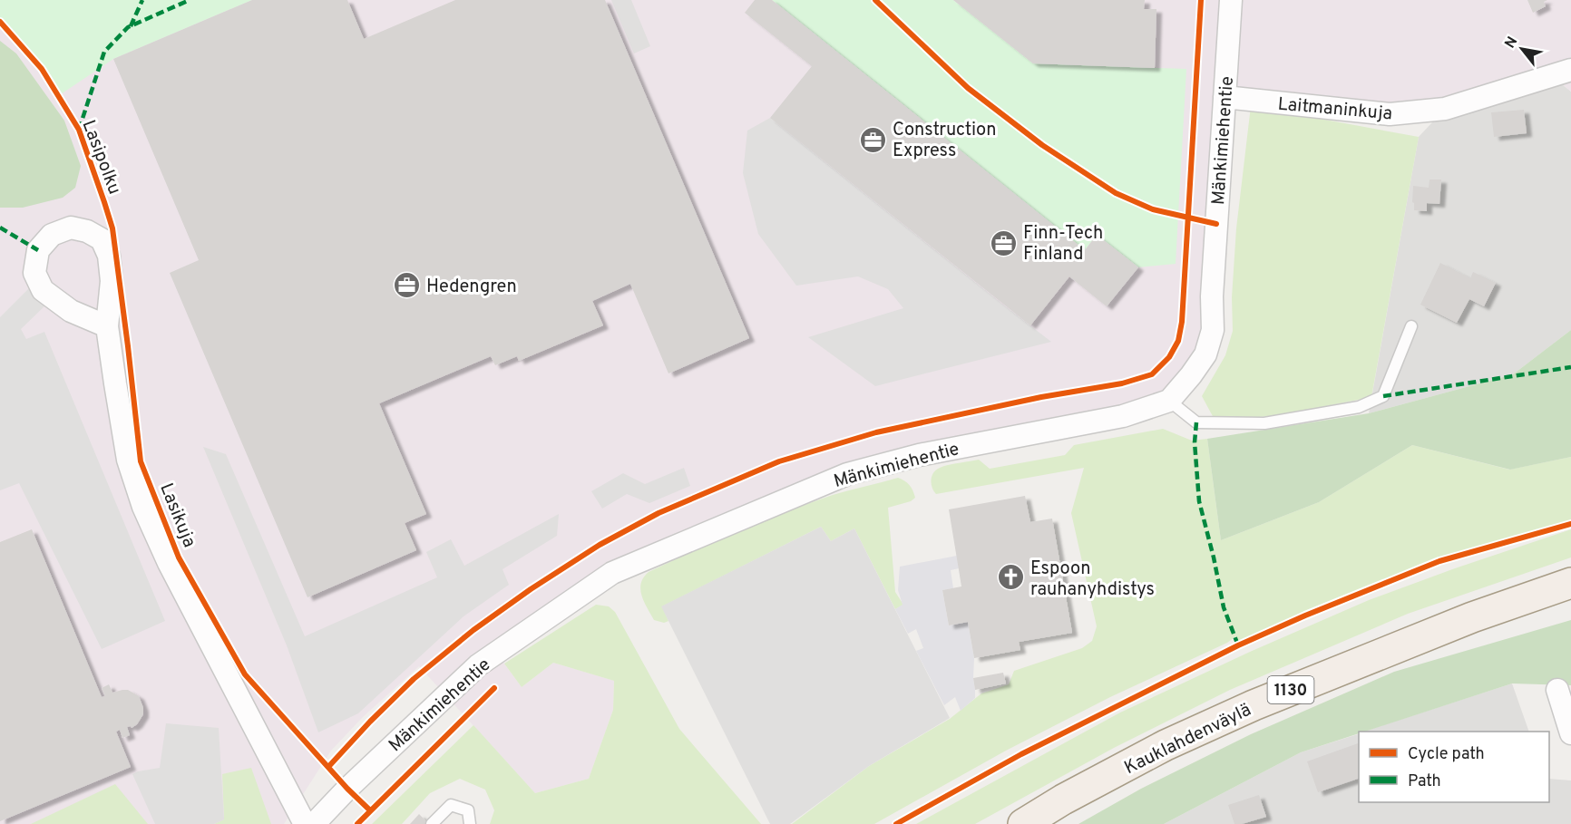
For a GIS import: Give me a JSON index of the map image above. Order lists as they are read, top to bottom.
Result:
{
  "streets": {
    "main road": ["1130", "Kauklahdenväylä"],
    "street": ["Laitmaninkuja", "Mänkimiehentie", "Lasikuja"],
    "cycle path": ["Lasipolku"]
  },
  "crossings": [
    ["Laitmaninkuja", "Mänkimiehentie"]
  ],
  "places": {
    "office": ["Construction Express", "Finn-Tech Finland", "Hedengren"],
    "church": ["Espoon rauhanyhdistys"]
  },
  "legend": ["Cycle path", "Path"],
  "north": "top left"
}
